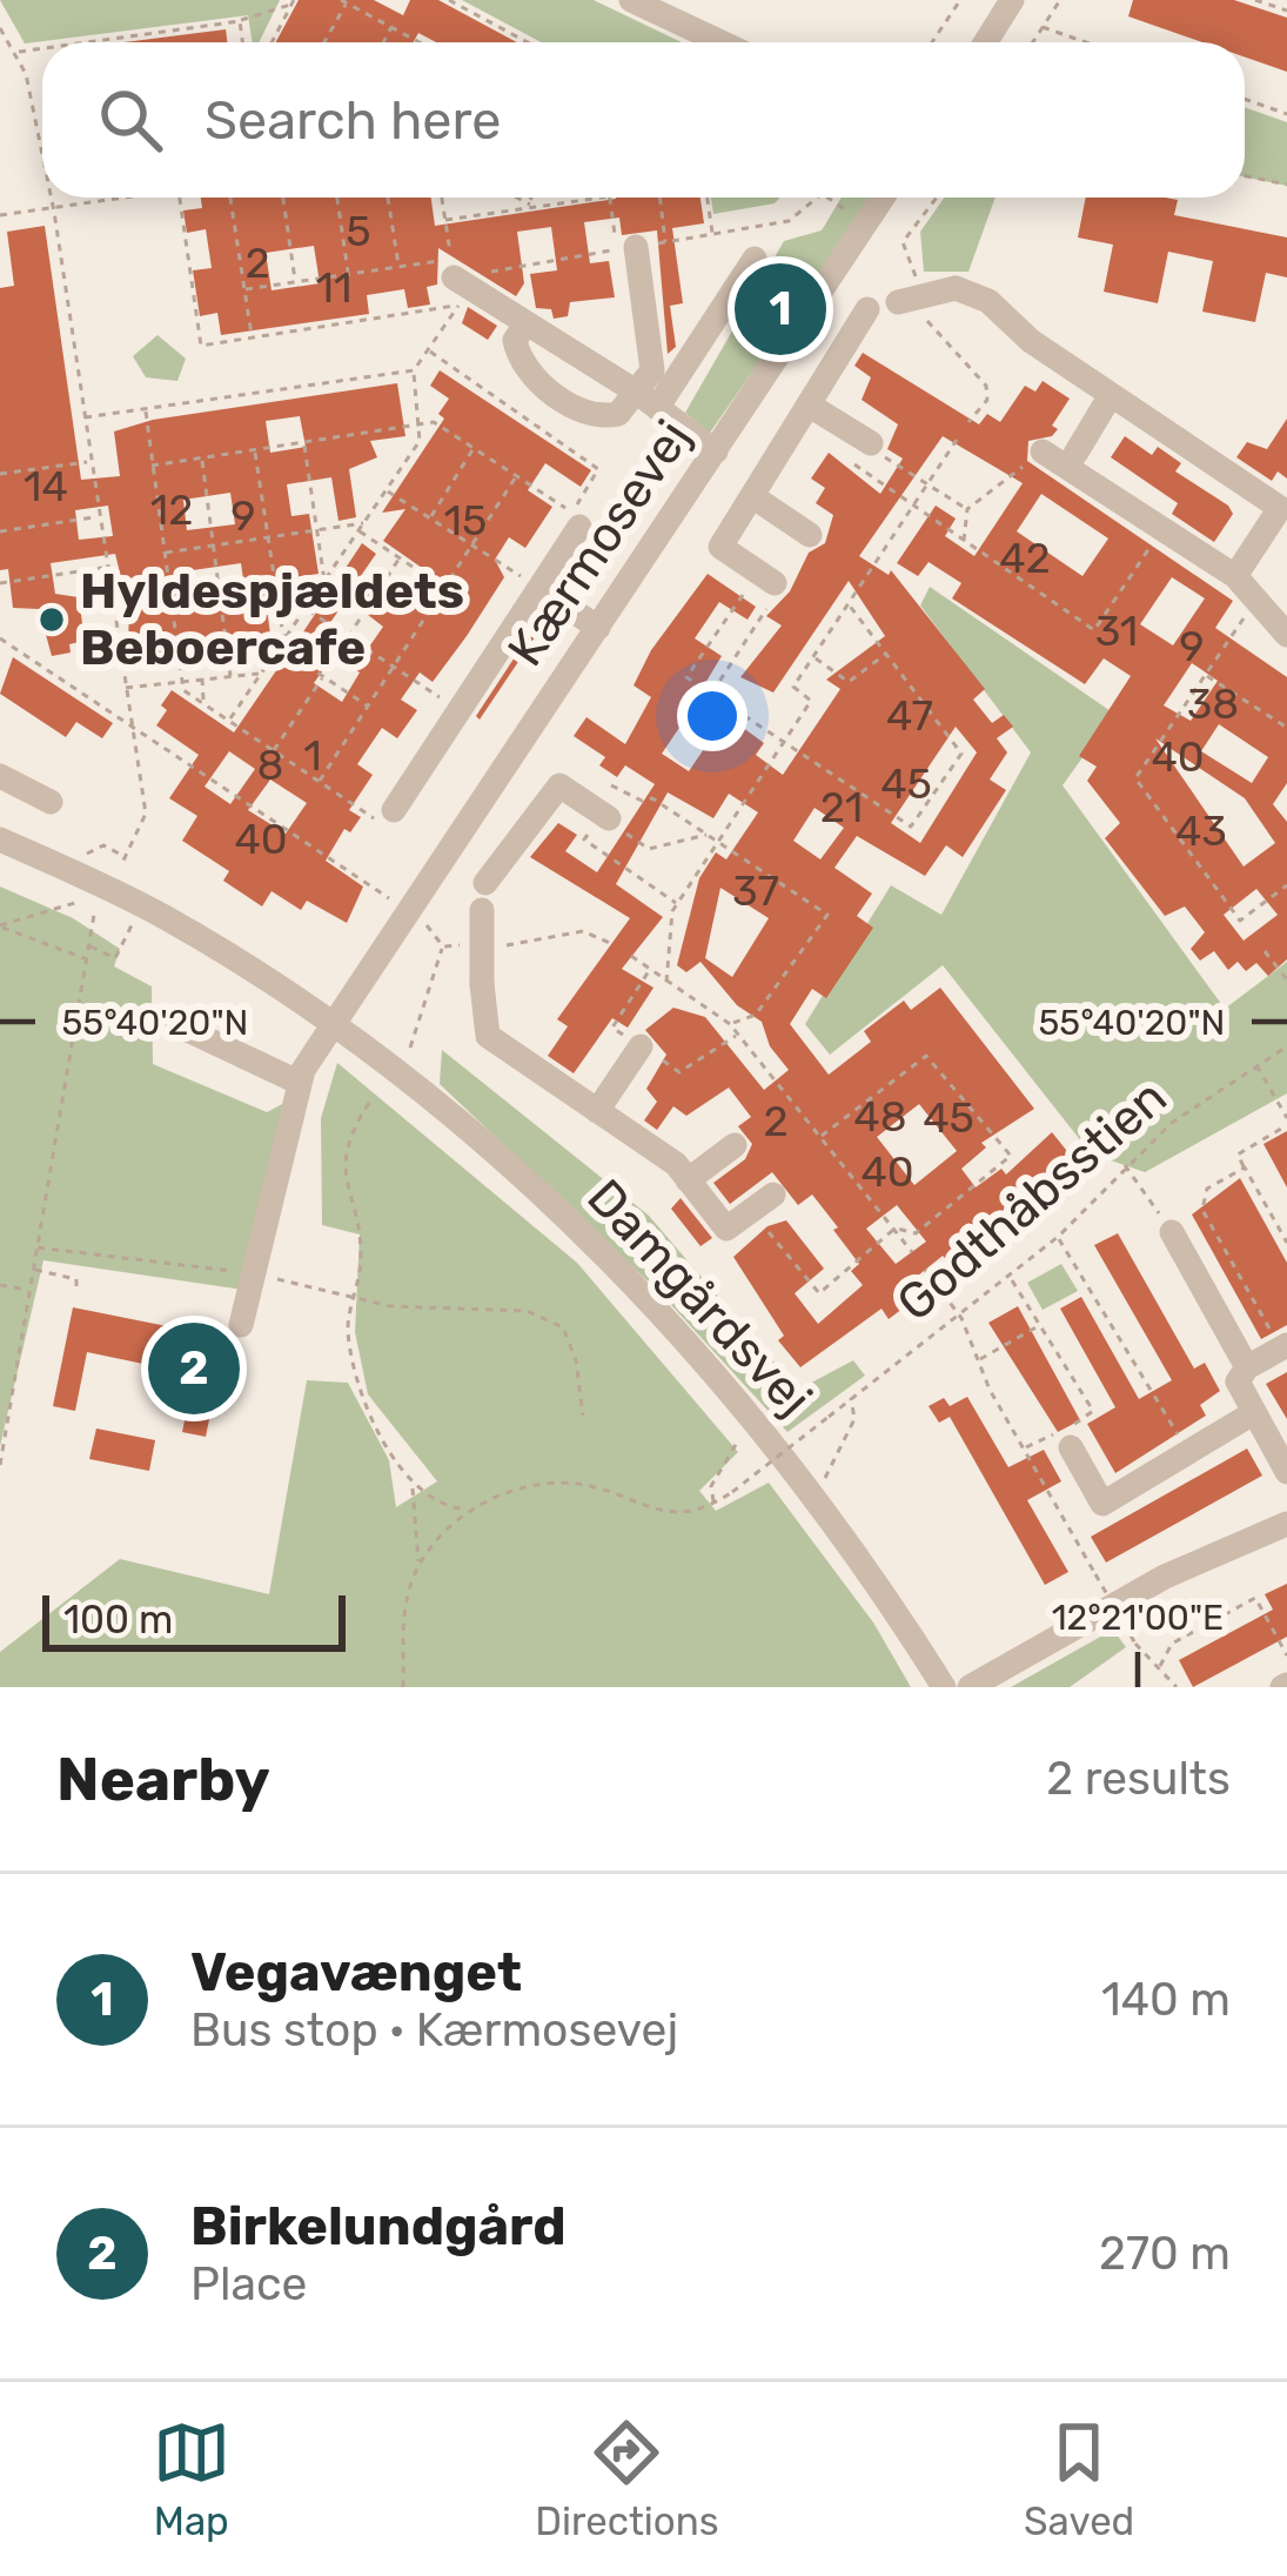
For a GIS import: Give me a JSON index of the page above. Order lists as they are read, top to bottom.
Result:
{
  "streets": {
    "street": ["Kærmosevej", "Damgårdsvej"],
    "path": ["Godthåbsstien"]
  },
  "crossings": [
    ["Kærmosevej", "Damgårdsvej"]
  ],
  "places": ["Hyldespjældets Beboercafe"],
  "house_numbers": [
    "5",
    "2",
    "11",
    "14",
    "12",
    "9",
    "15",
    "42",
    "31",
    "9",
    "38",
    "47",
    "1",
    "40",
    "8",
    "45",
    "21",
    "43",
    "40",
    "37",
    "48",
    "45",
    "2",
    "40"
  ],
  "scale_bar": "100 m",
  "page": {
    "search": "Search here",
    "pins": ["1", "2"],
    "scale": "100 m",
    "heading": ["Nearby", "2 results"],
    "list": [
      {
        "mark": "1",
        "name": "Vegavænget",
        "note": "Bus stop · Kærmosevej",
        "value": "140 m"
      },
      {
        "mark": "2",
        "name": "Birkelundgård",
        "note": "Place",
        "value": "270 m"
      }
    ],
    "nav": ["Map", "Directions", "Saved"]
  },
  "coordinates": ["55°40'20\"N", "12°21'00\"E"]
}
